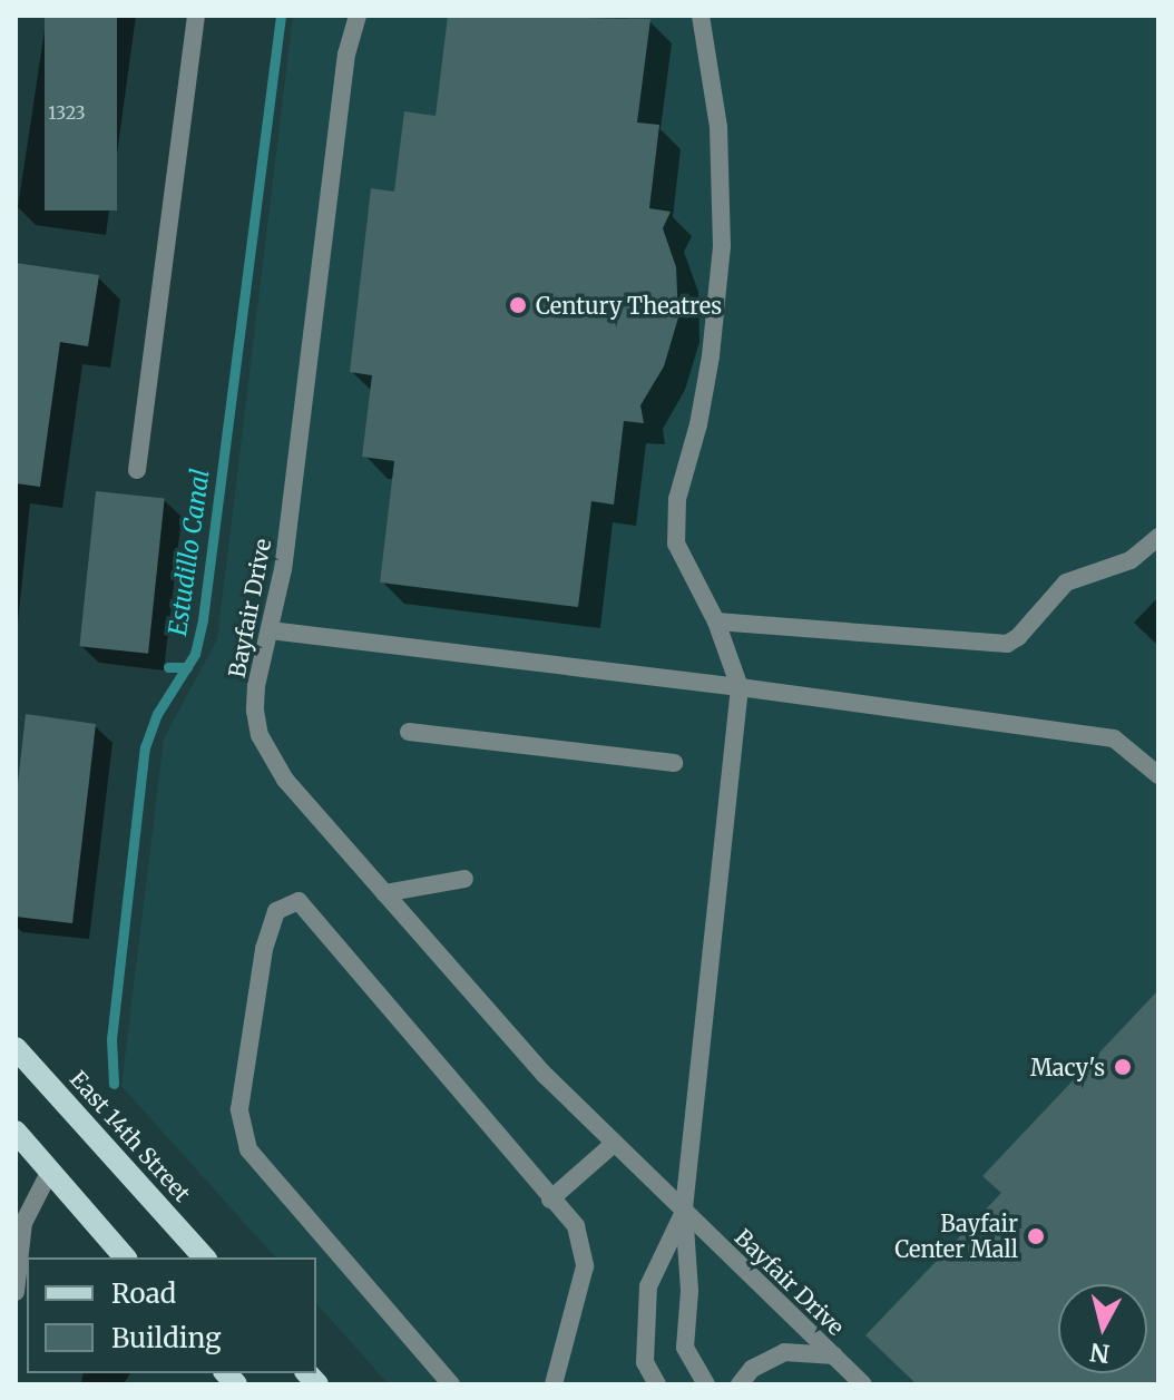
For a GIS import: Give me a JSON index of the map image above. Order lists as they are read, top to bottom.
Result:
{
  "streets": {
    "main road": ["East 14th Street"],
    "lane": ["Bayfair Drive"]
  },
  "water": ["Estudillo Canal"],
  "places": ["Century Theatres", "Macy's", "Bayfair Center Mall"],
  "house_numbers": ["1323"],
  "legend": ["Road", "Building"],
  "north": "bottom"
}
